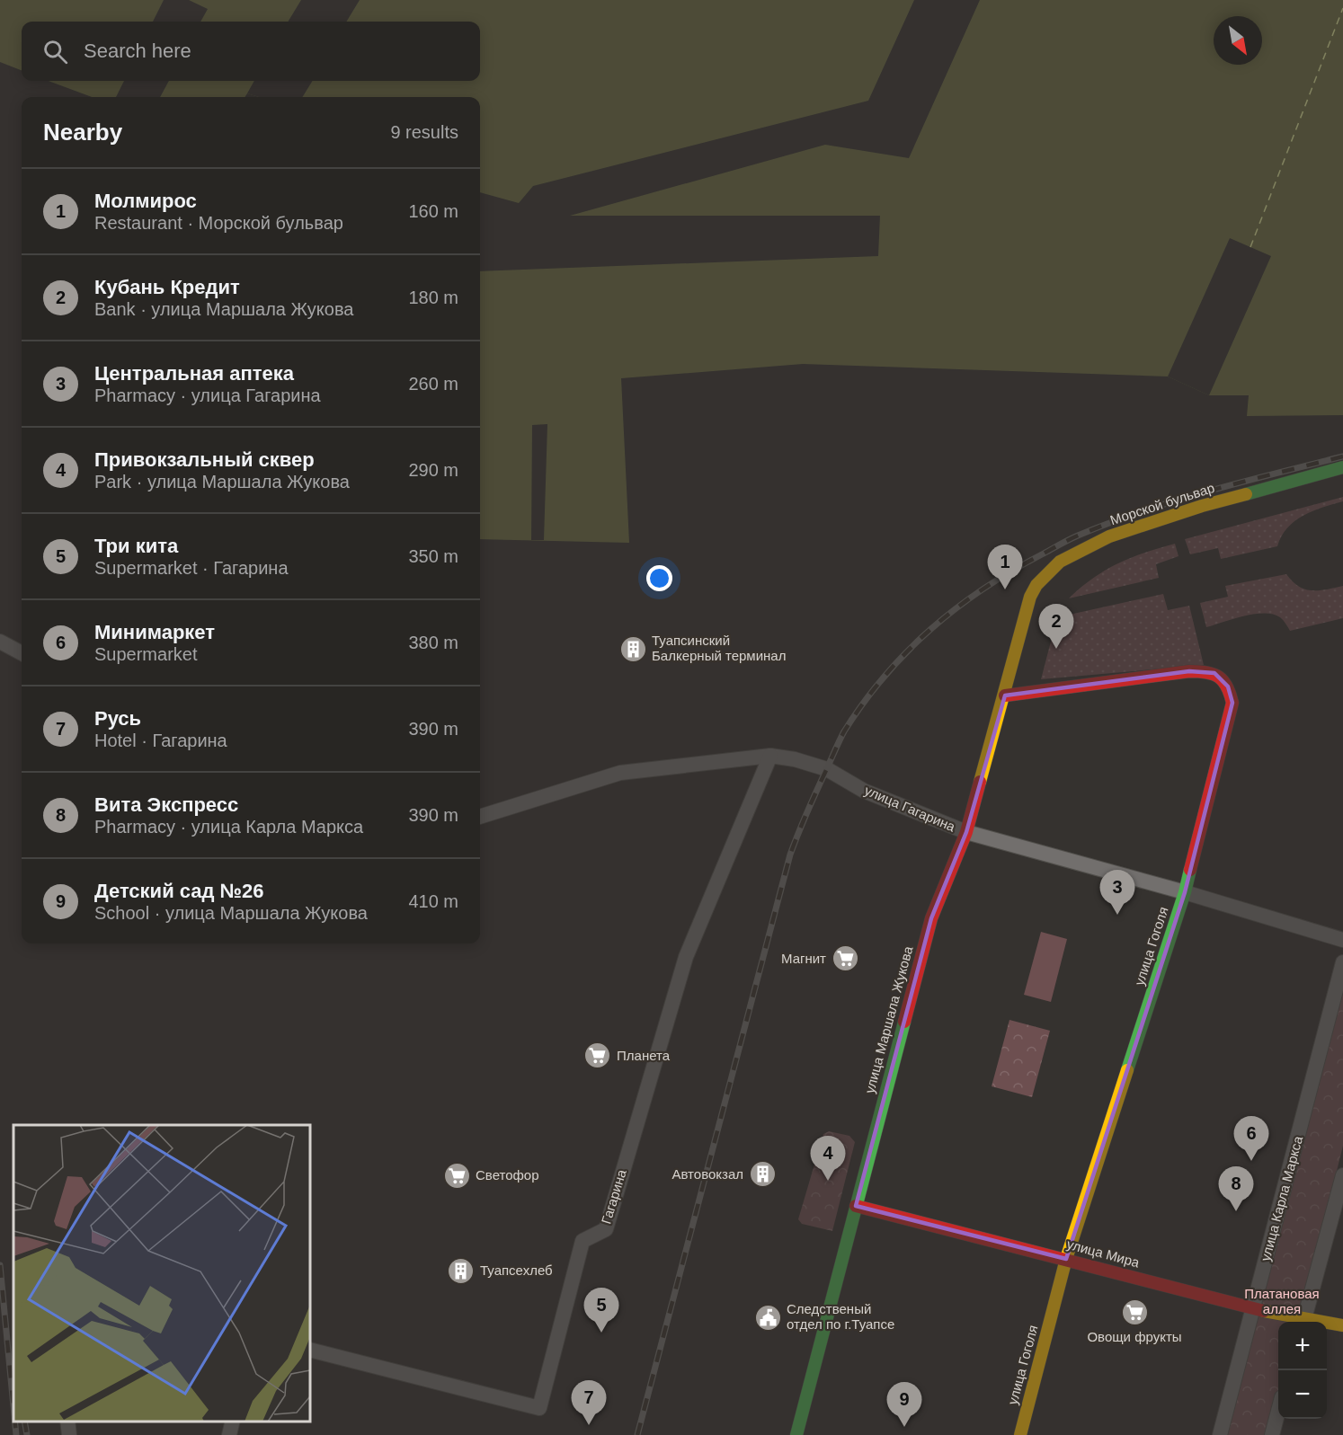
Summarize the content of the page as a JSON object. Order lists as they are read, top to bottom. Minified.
{"streets":{"street":["Морской бульвар","улица Гагарина","улица Гоголя","улица Маршала Жукова","Гагарина","улица Карла Маркса","улица Мира"]},"crossings":[["Морской бульвар","улица Маршала Жукова"],["улица Гагарина","улица Гоголя"],["улица Гагарина","улица Маршала Жукова"],["улица Гагарина","Гагарина"],["улица Гоголя","улица Маршала Жукова"],["улица Гоголя","улица Мира"],["улица Маршала Жукова","улица Мира"],["улица Карла Маркса","улица Мира"]],"parks":["Платановая аллея"],"places":{"building":["Туапсинский Балкерный терминал","Автовокзал","Туапсехлеб"],"supermarket":["Магнит","Планета","Светофор","Овощи фрукты"],"public building":["Следственый отдел по г.Туапсе"]},"north":"bottom right","page":{"search":"Search here","heading":["Nearby","9 results"],"list":[{"mark":"1","name":"Молмирос","note":"Restaurant · Морской бульвар","value":"160 m"},{"mark":"2","name":"Кубань Кредит","note":"Bank · улица Маршала Жукова","value":"180 m"},{"mark":"3","name":"Центральная аптека","note":"Pharmacy · улица Гагарина","value":"260 m"},{"mark":"4","name":"Привокзальный сквер","note":"Park · улица Маршала Жукова","value":"290 m"},{"mark":"5","name":"Три кита","note":"Supermarket · Гагарина","value":"350 m"},{"mark":"6","name":"Минимаркет","note":"Supermarket","value":"380 m"},{"mark":"7","name":"Русь","note":"Hotel · Гагарина","value":"390 m"},{"mark":"8","name":"Вита Экспресс","note":"Pharmacy · улица Карла Маркса","value":"390 m"},{"mark":"9","name":"Детский сад №26","note":"School · улица Маршала Жукова","value":"410 m"}],"pins":["1","2","3","6","4","8","5","7","9"],"map_buttons":["+","−"]}}
